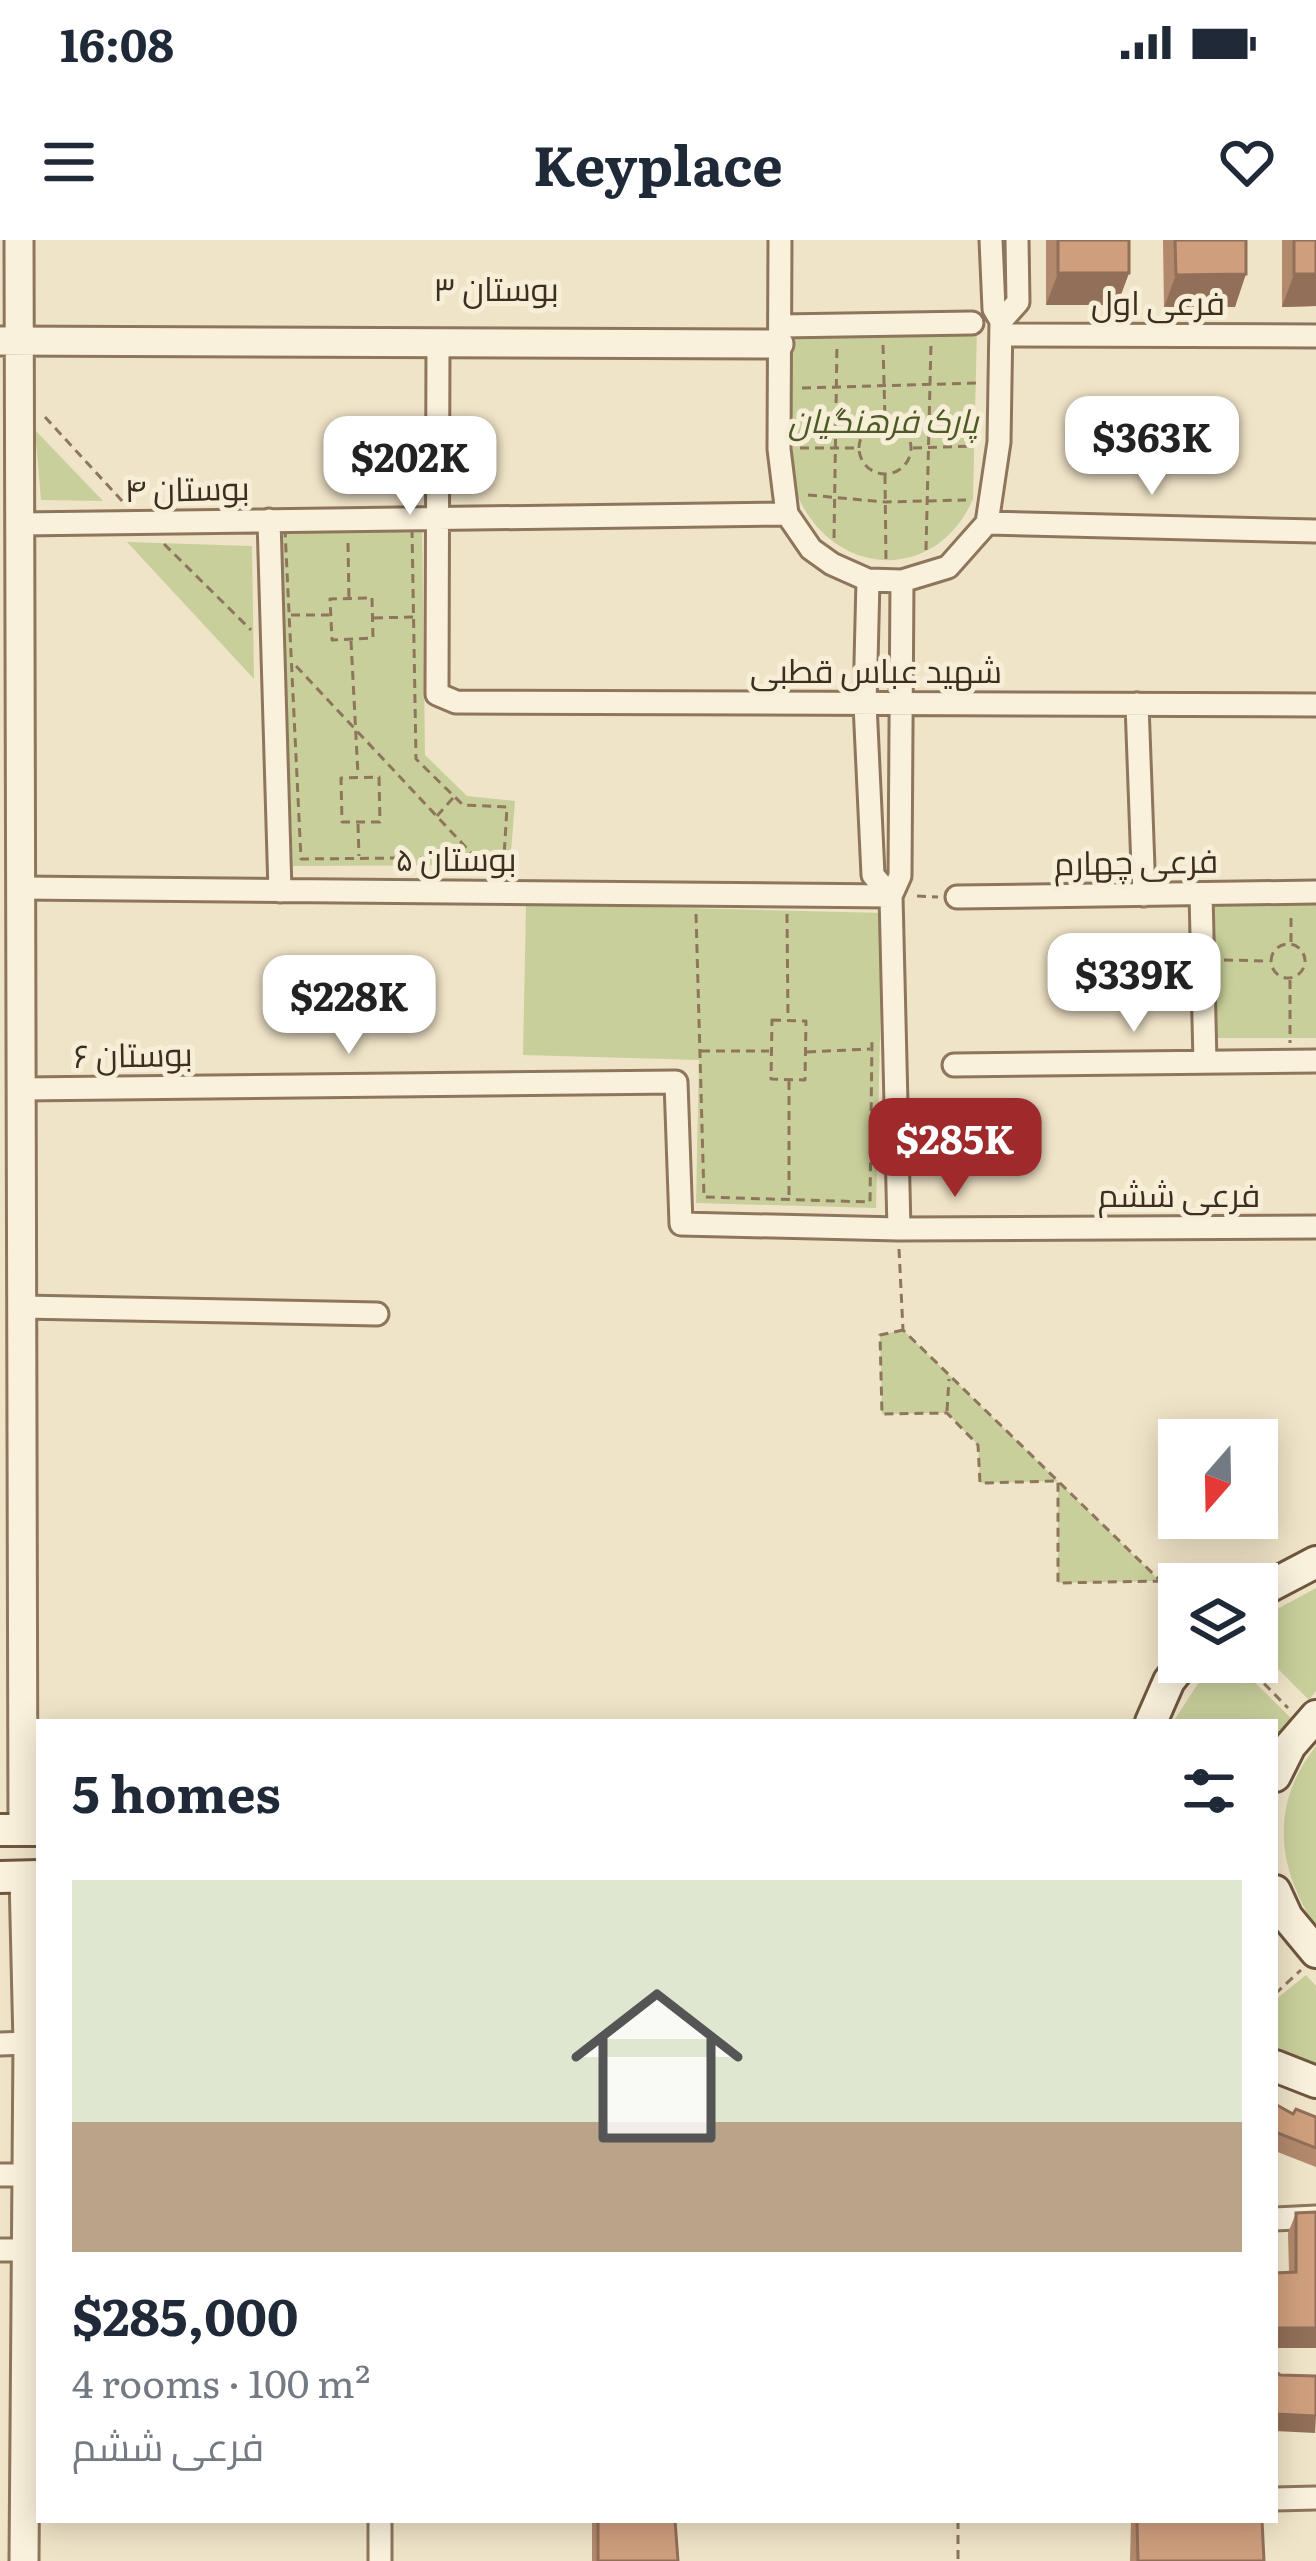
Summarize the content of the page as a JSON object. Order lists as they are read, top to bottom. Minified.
{"streets":{"street":["بوستان ۳","فرعی اول","بوستان ۴","شهید عباس قطبی","بوستان ۵","فرعی چهارم","بوستان ۶","فرعی ششم"]},"crossings":[["بوستان ۶","فرعی ششم"]],"parks":["پارک فرهنگیان"],"north":"bottom","page":{"status":"16:08","header":"Keyplace","price":["$363K","$202K","$339K","$228K","$285K"],"heading":"5 homes","list":[{"name":"$285,000","note":"4 rooms · 100 m² · فرعی ششم"}]}}
